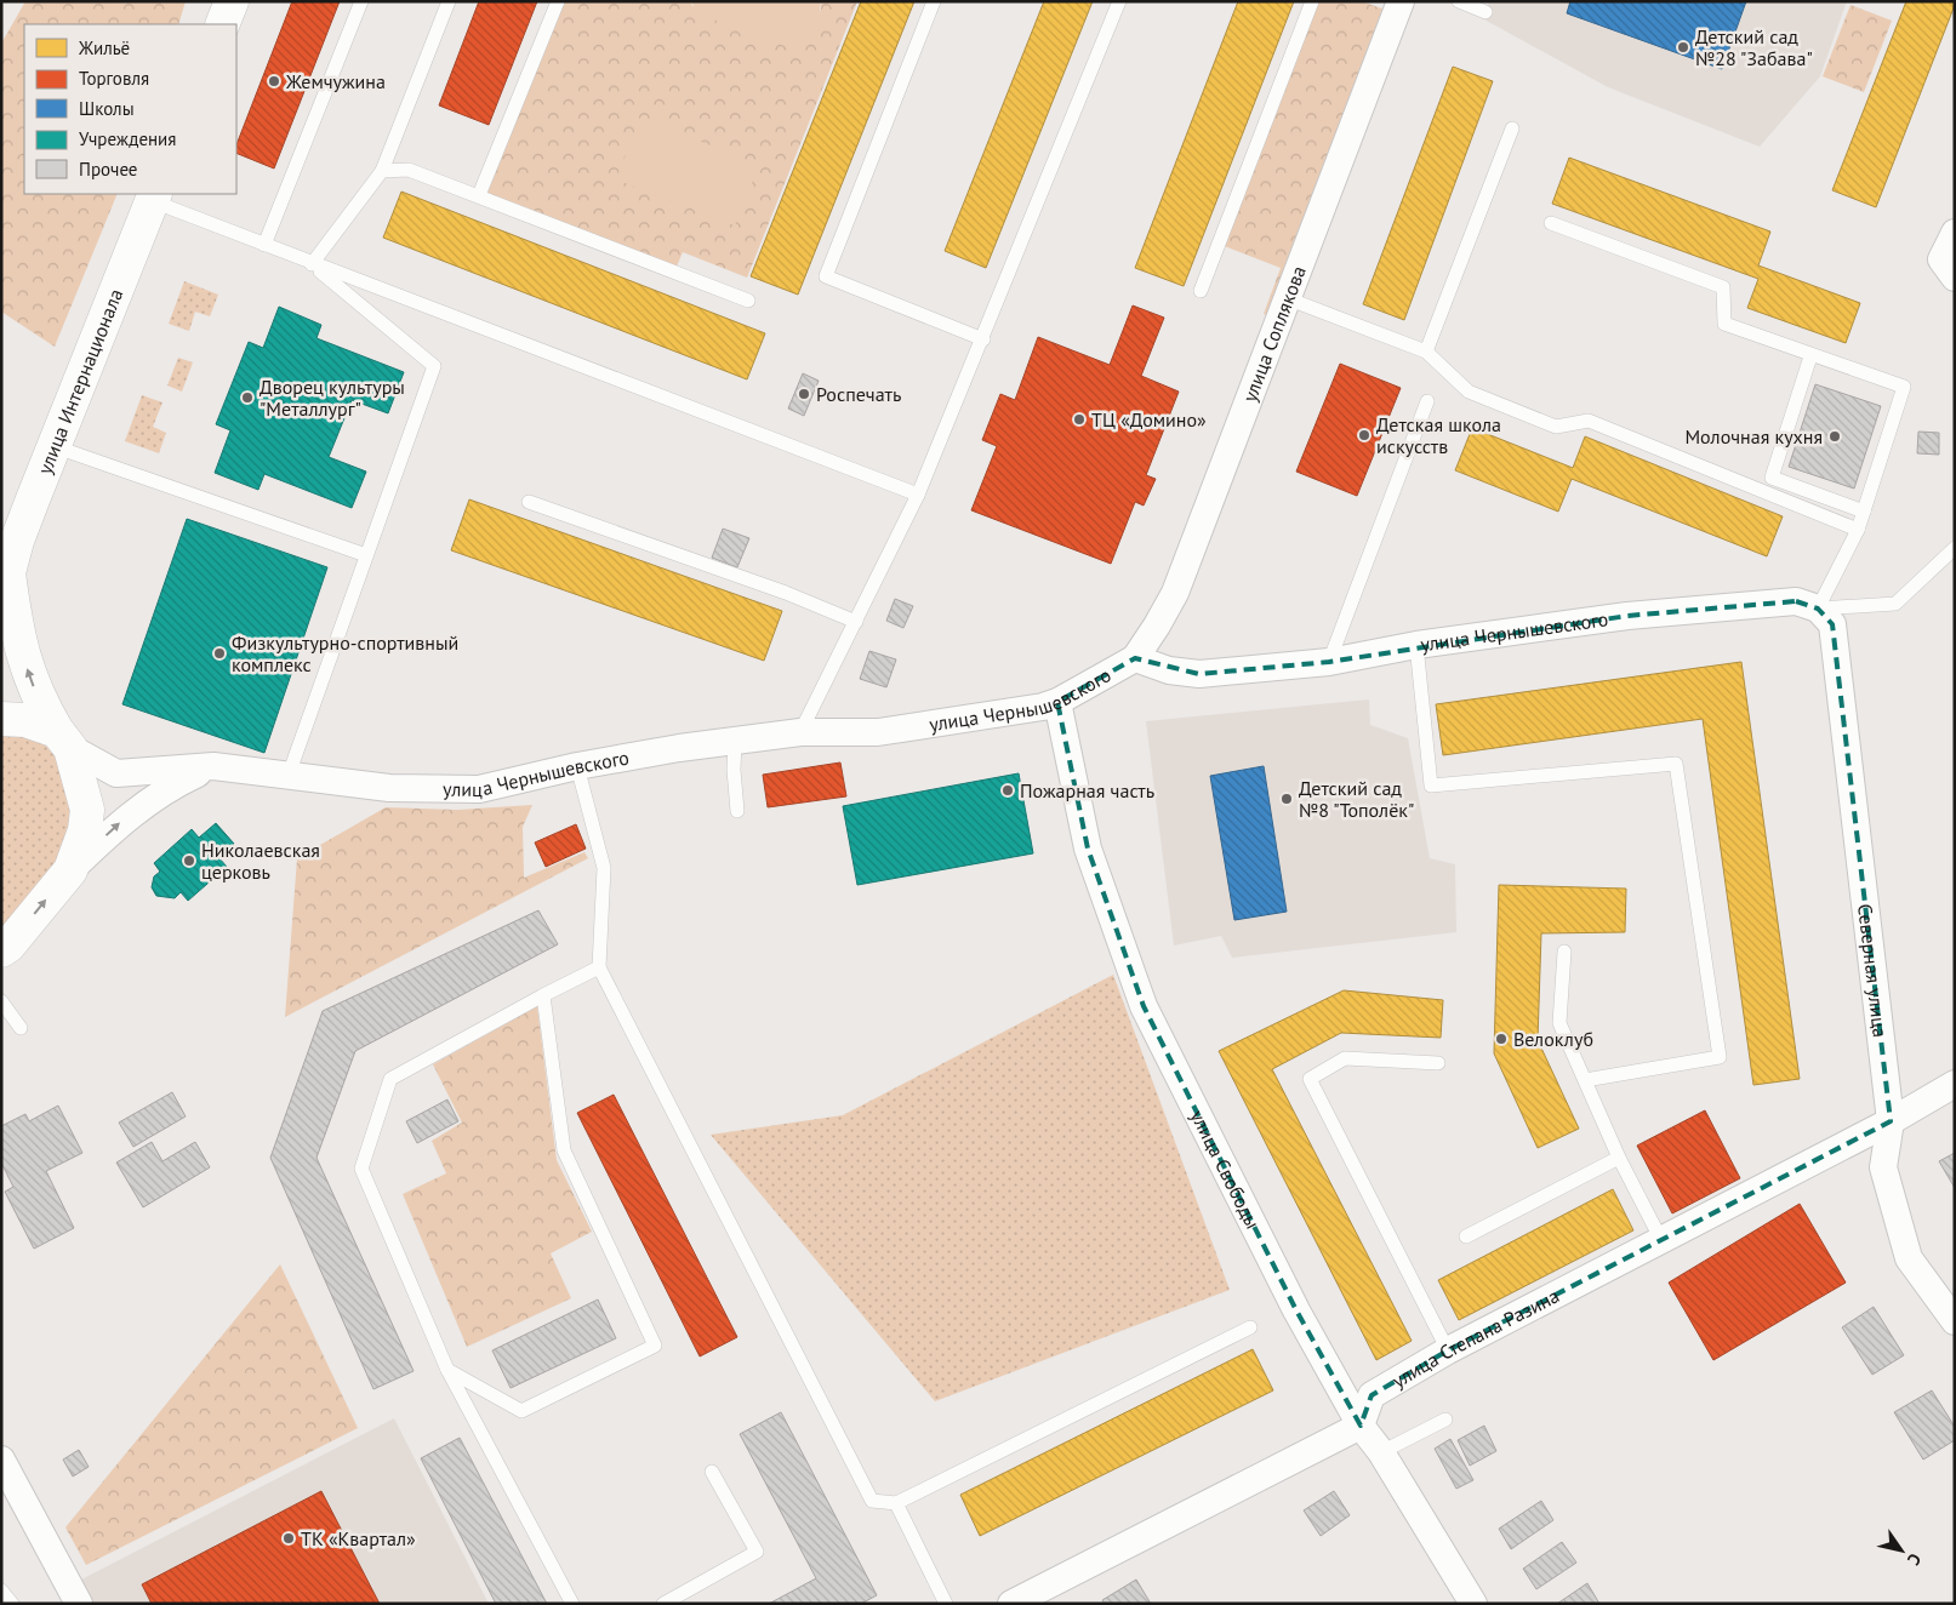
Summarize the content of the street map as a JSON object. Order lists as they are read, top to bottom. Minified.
{"streets":{"main road":["улица Интернационала"],"street":["улица Соплякова","улица Чернышевского","Северная улица","улица Свободы","улица Степана Разина"]},"crossings":[["улица Соплякова","улица Чернышевского"],["улица Интернационала","улица Чернышевского"],["улица Чернышевского","Северная улица"],["улица Чернышевского","улица Свободы"],["Северная улица","улица Степана Разина"],["улица Свободы","улица Степана Разина"]],"places":["Детский сад №28 \"Забава\"","Жемчужина","Роспечать","Дворец культуры \"Металлург\"","ТЦ «Домино»","Детская школа искусств","Молочная кухня","Физкультурно-спортивный комплекс","Пожарная часть","Детский сад №8 \"Тополёк\"","Николаевская церковь","Велоклуб","ТК «Квартал»"],"legend":["Жильё","Торговля","Школы","Учреждения","Прочее"],"north":"bottom right"}
